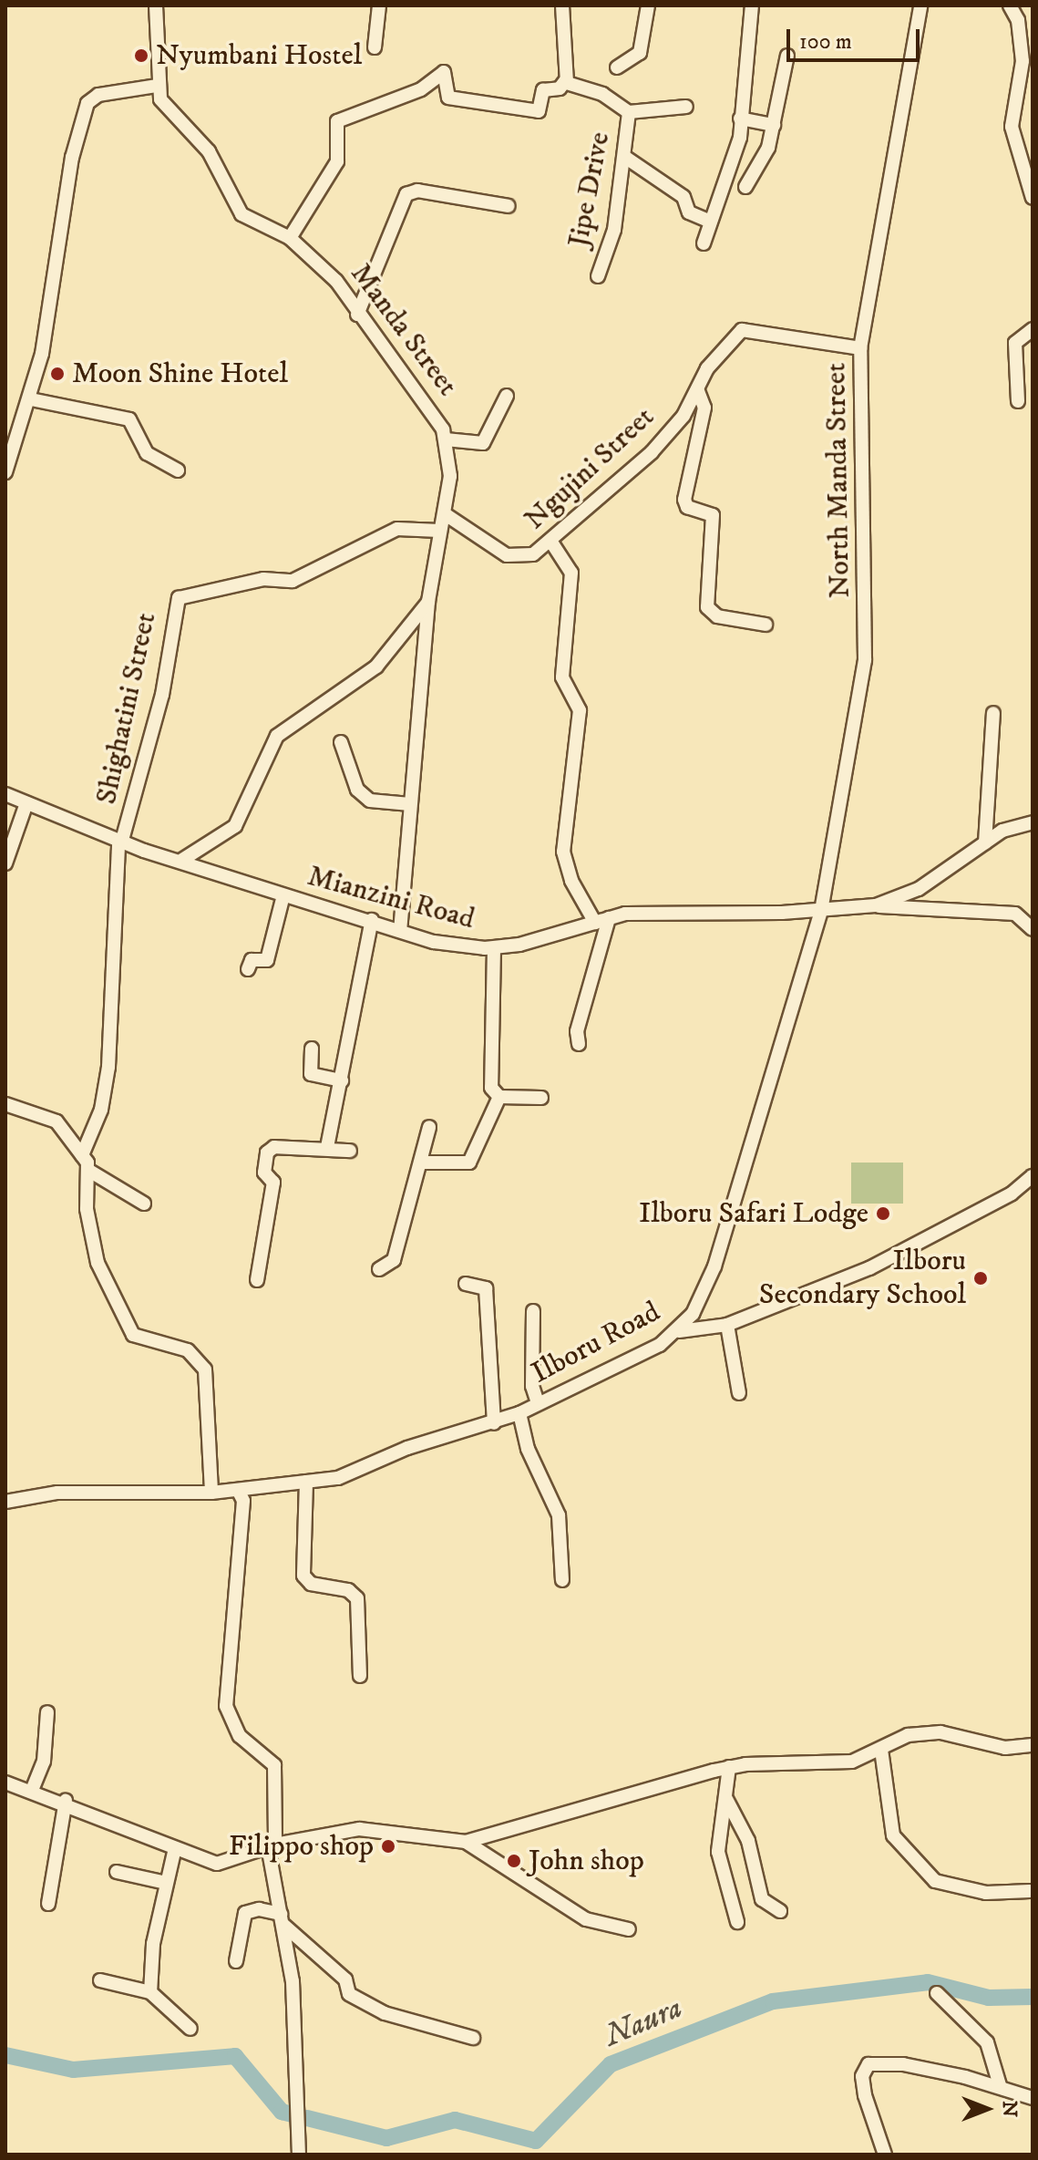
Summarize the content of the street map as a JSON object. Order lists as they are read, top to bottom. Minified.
{"streets":{"street":["Jipe Drive","Manda Street","Ngujini Street","North Manda Street","Shighatini Street","Mianzini Road","Ilboru Road"]},"crossings":[["Manda Street","Ngujini Street"],["Manda Street","Shighatini Street"],["Manda Street","Mianzini Road"],["Ngujini Street","North Manda Street"],["North Manda Street","Mianzini Road"],["North Manda Street","Ilboru Road"],["Shighatini Street","Mianzini Road"],["Mianzini Road","Ilboru Road"]],"water":["Naura"],"places":["Nyumbani Hostel","Moon Shine Hotel","Ilboru Safari Lodge","Ilboru Secondary School","Filippo shop","John shop"],"scale_bar":"100 m","north":"right"}
